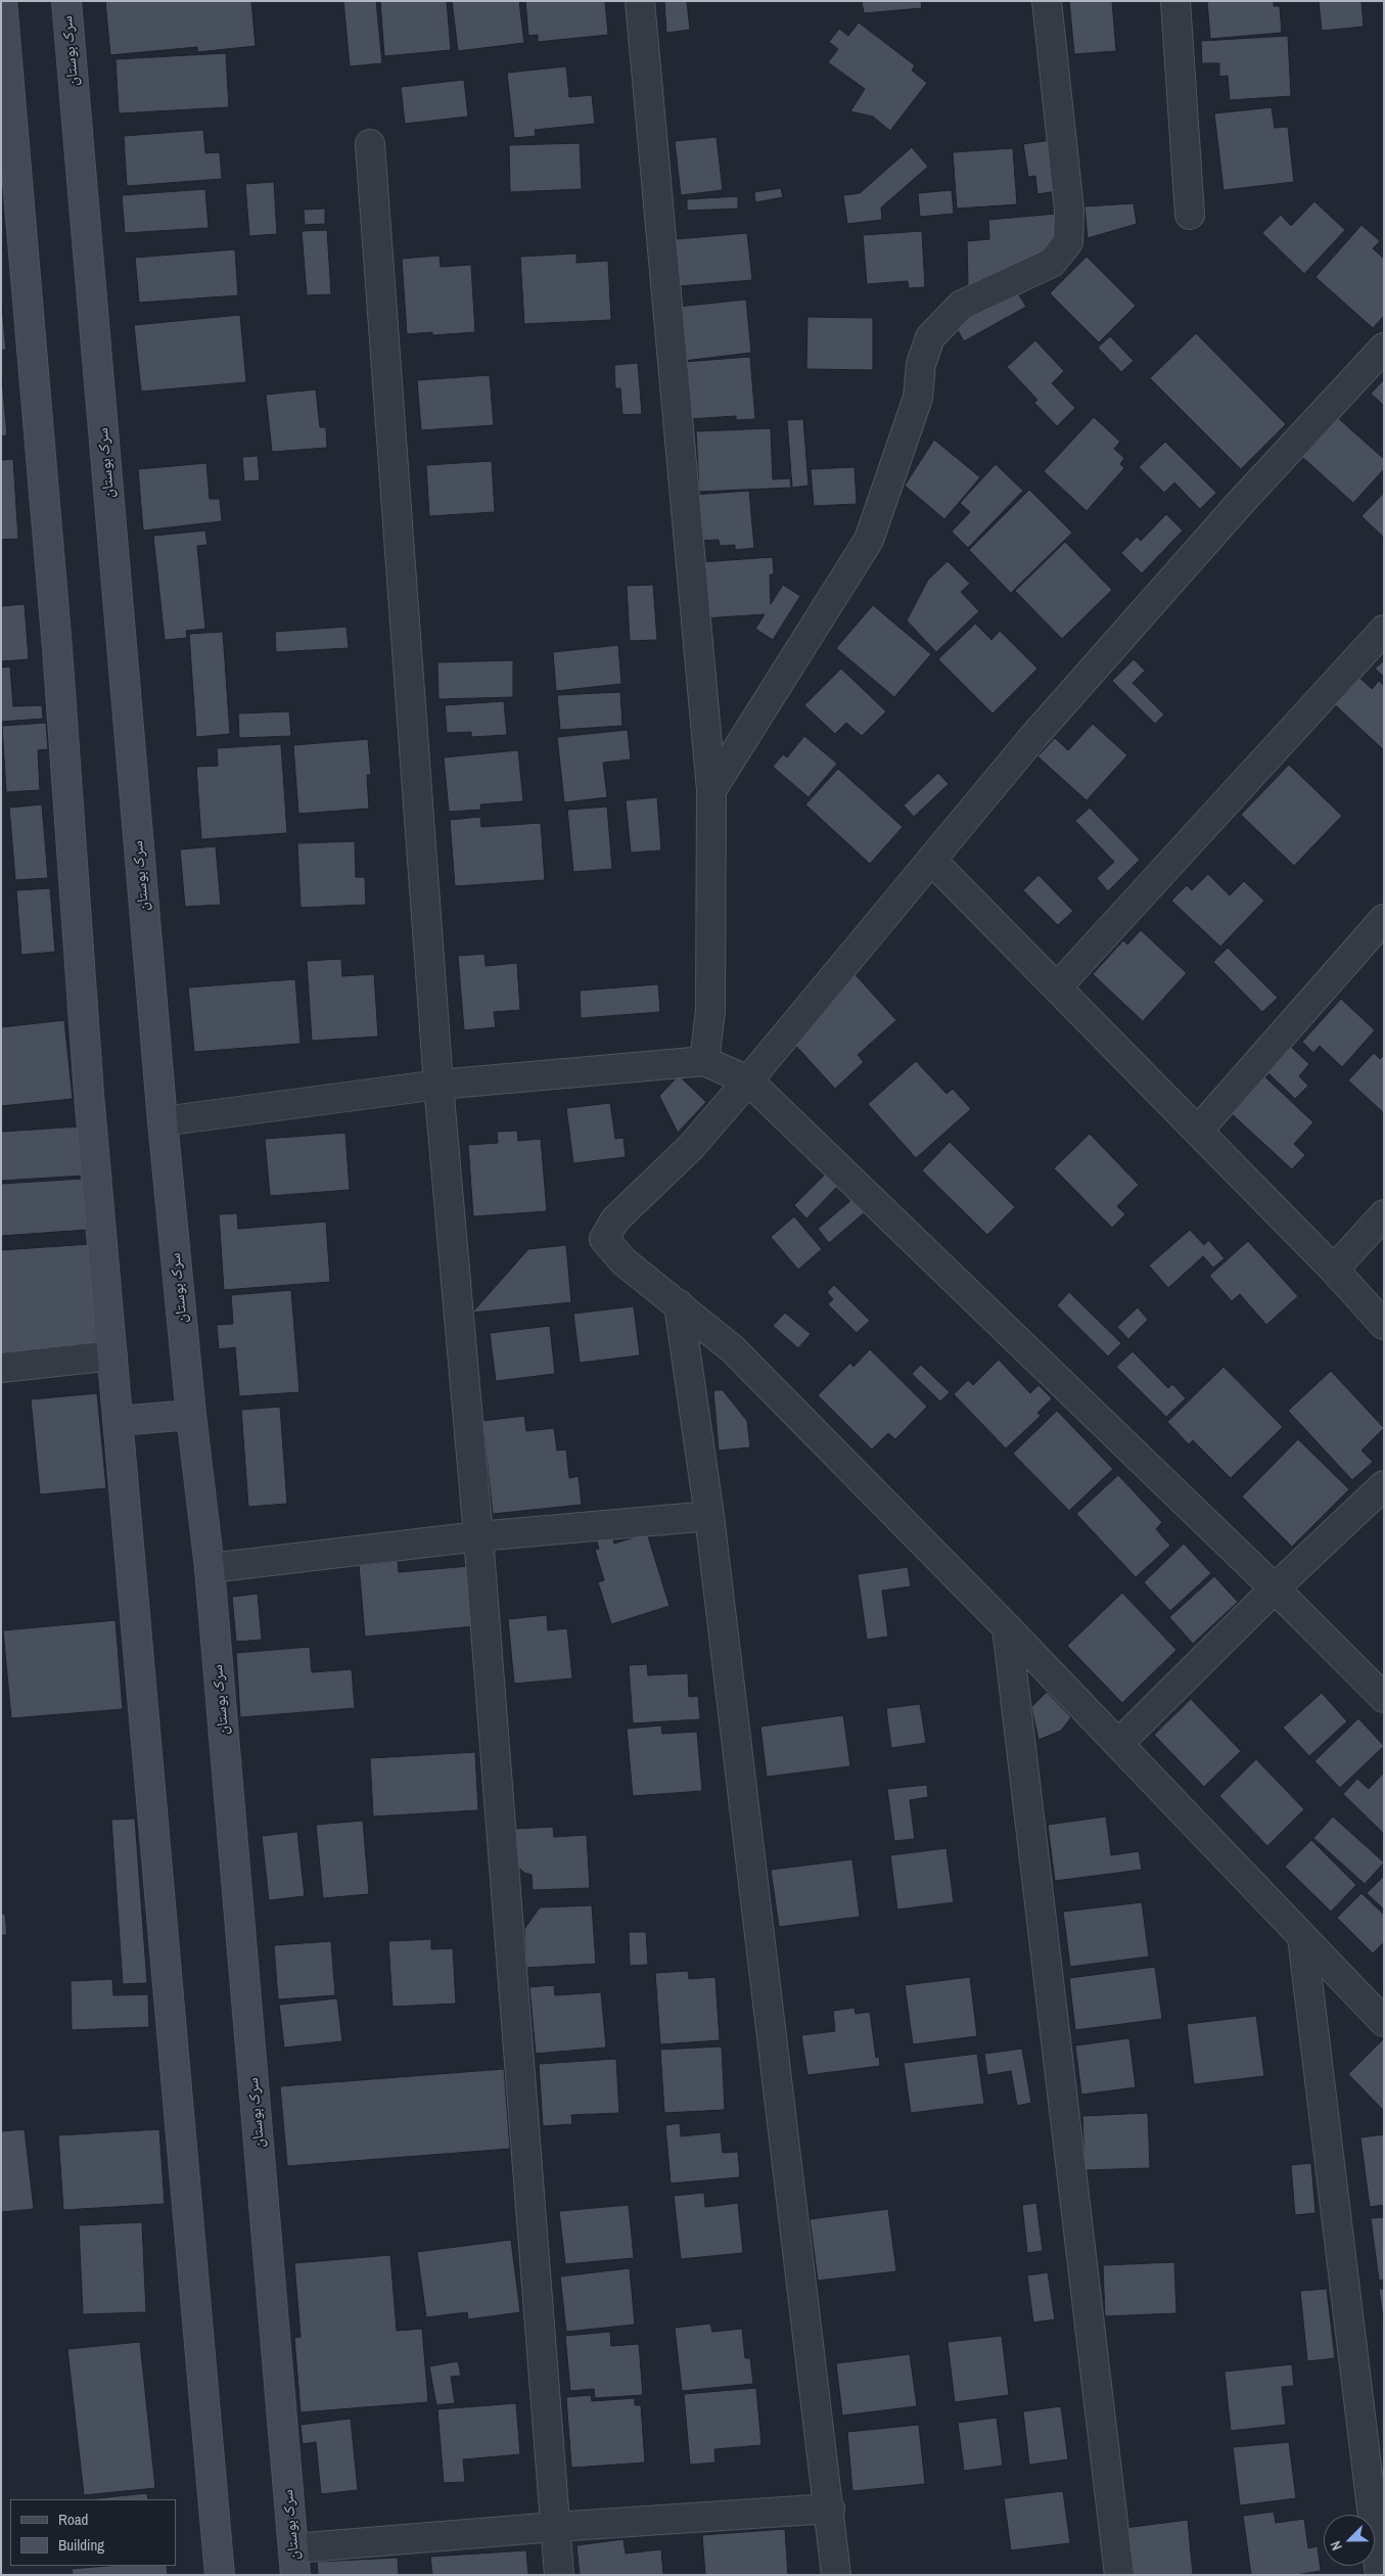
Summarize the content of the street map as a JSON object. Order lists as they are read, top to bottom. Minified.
{"streets":{"street":["سرک بوستان"]},"legend":["Road","Building"],"north":"bottom left"}
